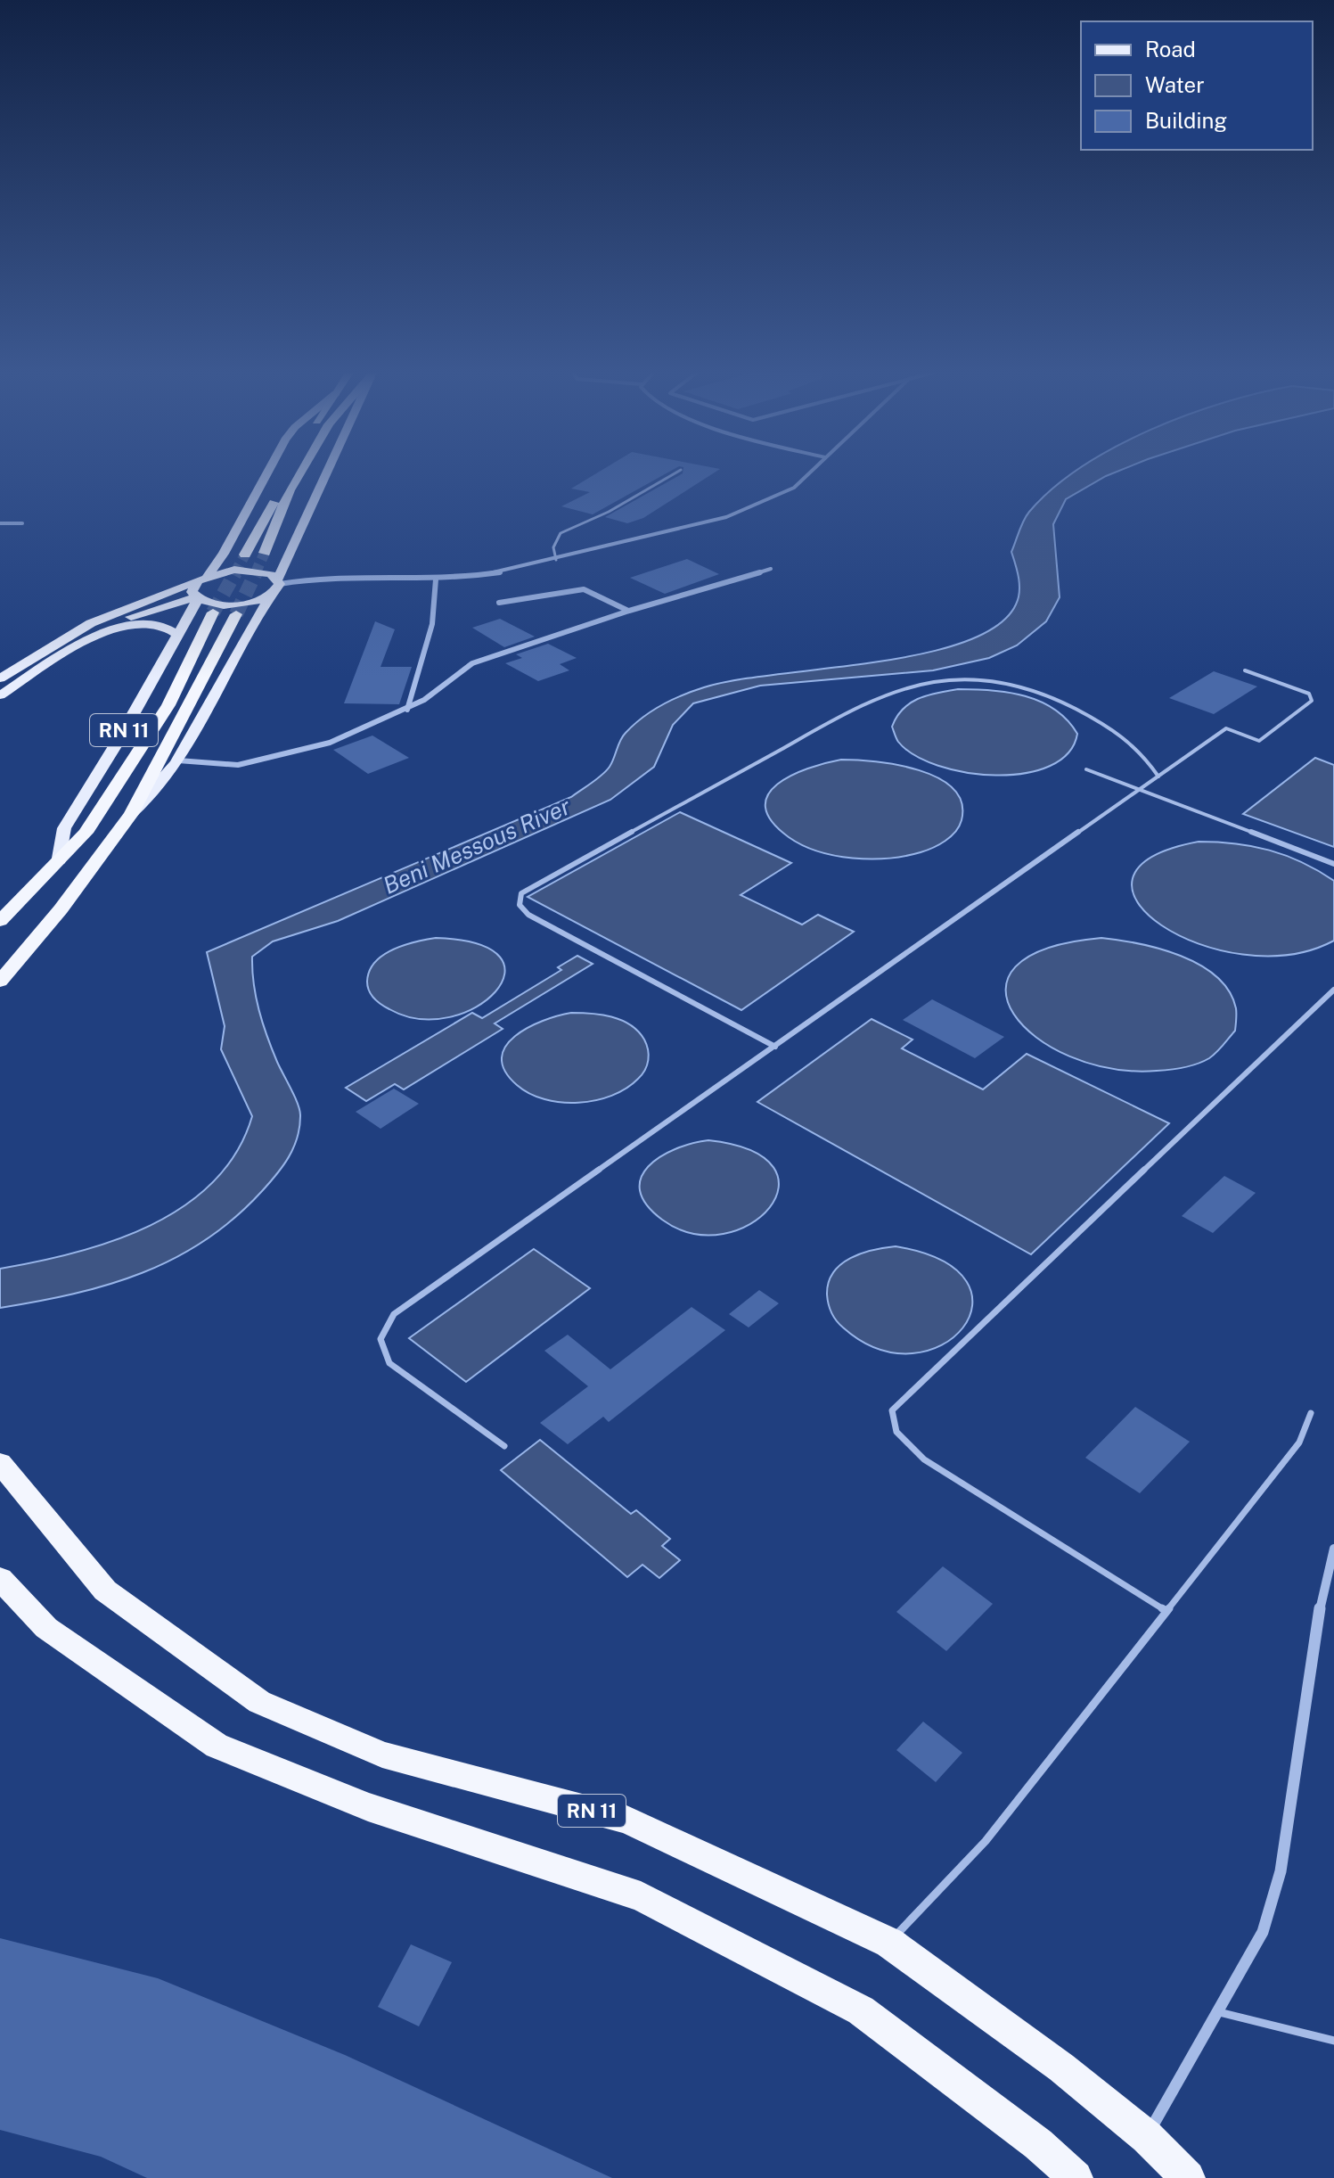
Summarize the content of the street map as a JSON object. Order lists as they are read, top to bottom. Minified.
{"streets":{"highway":["RN 11"]},"water":["Beni Messous River"],"legend":["Road","Water","Building"]}
